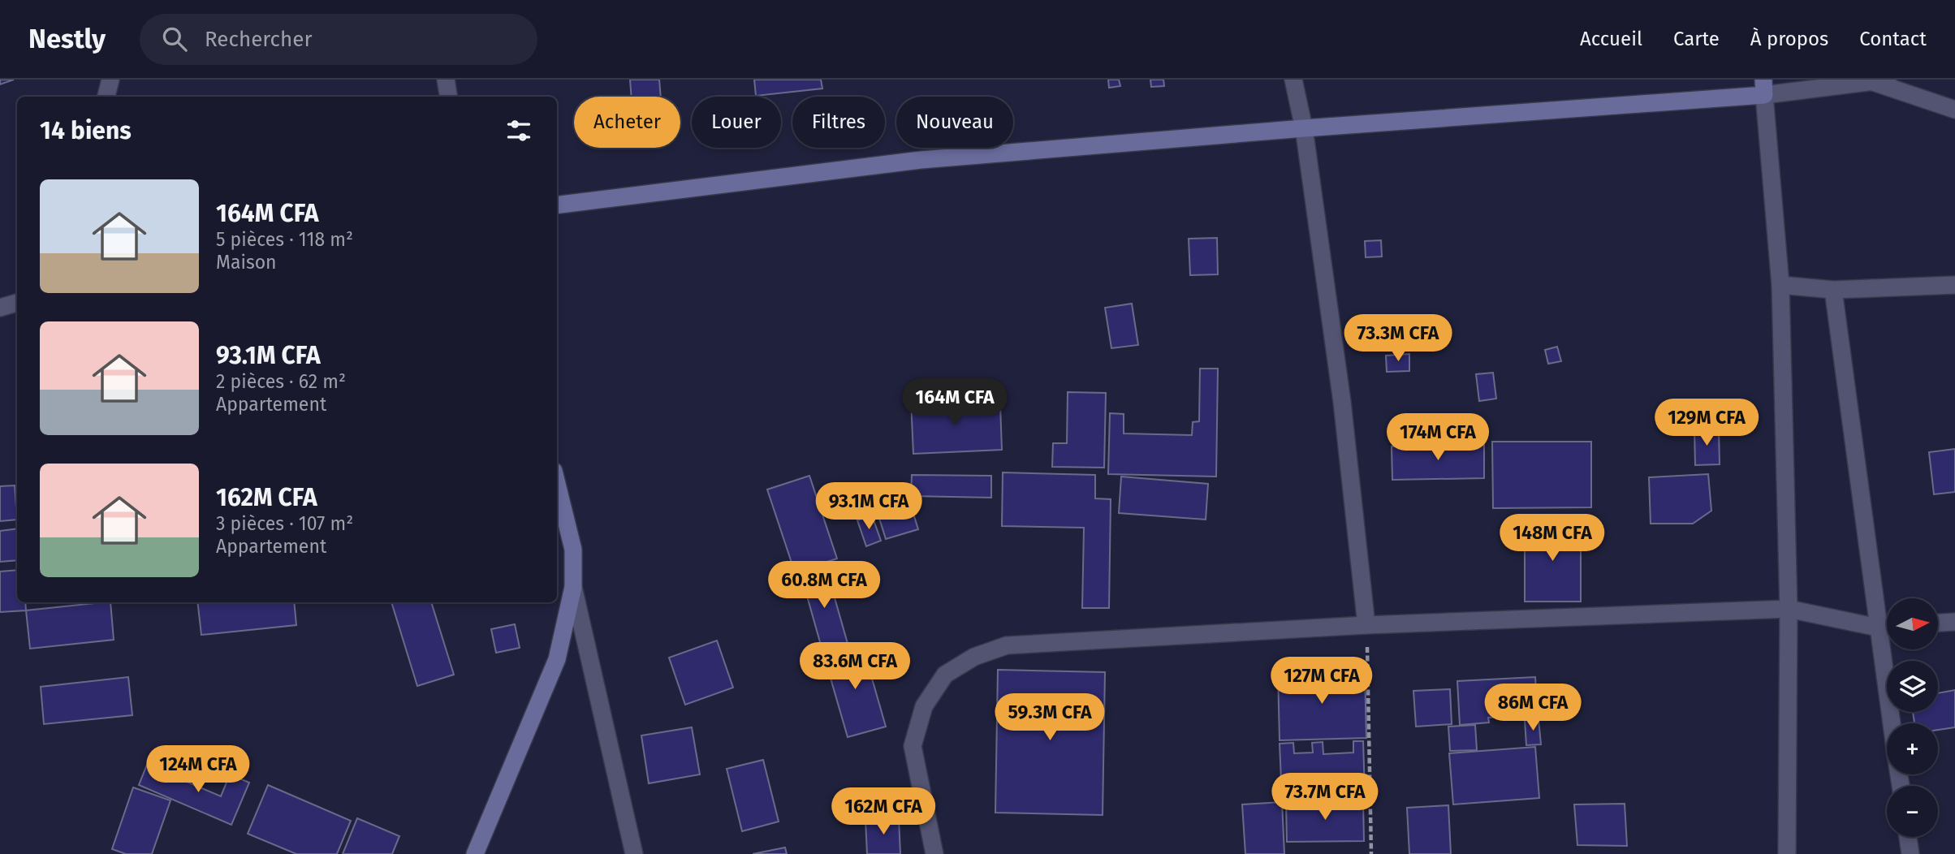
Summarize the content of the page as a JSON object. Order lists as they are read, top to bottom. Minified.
{"north":"right","page":{"header":"Nestly","search":"Rechercher","nav":["Accueil","Carte","À propos","Contact"],"chip":["Acheter","Louer","Filtres","Nouveau"],"heading":"14 biens","list":[{"name":"164M CFA","note":"5 pièces · 118 m² · Maison"},{"name":"93.1M CFA","note":"2 pièces · 62 m² · Appartement"},{"name":"162M CFA","note":"3 pièces · 107 m² · Appartement"}],"price":["73.3M CFA","164M CFA","129M CFA","174M CFA","93.1M CFA","148M CFA","60.8M CFA","83.6M CFA","127M CFA","86M CFA","59.3M CFA","124M CFA","73.7M CFA","162M CFA"],"map_buttons":["+","−"]}}
